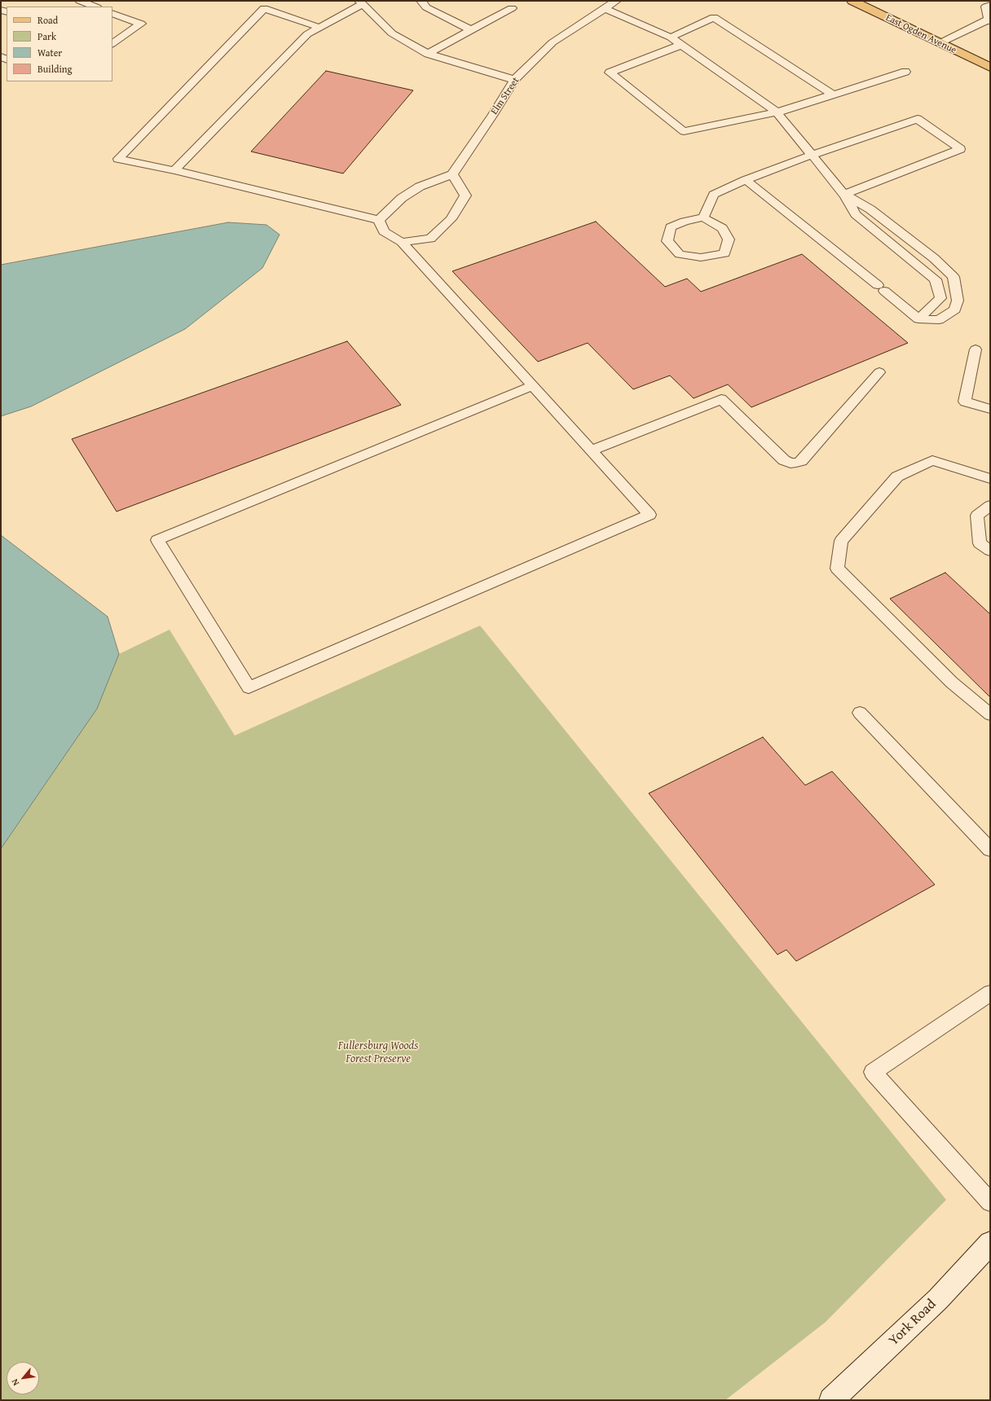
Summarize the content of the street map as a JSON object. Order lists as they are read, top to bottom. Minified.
{"streets":{"main road":["East Ogden Avenue","York Road"],"lane":["Elm Street"]},"parks":["Fullersburg Woods Forest Preserve"],"legend":["Road","Park","Water","Building"],"north":"bottom left"}
